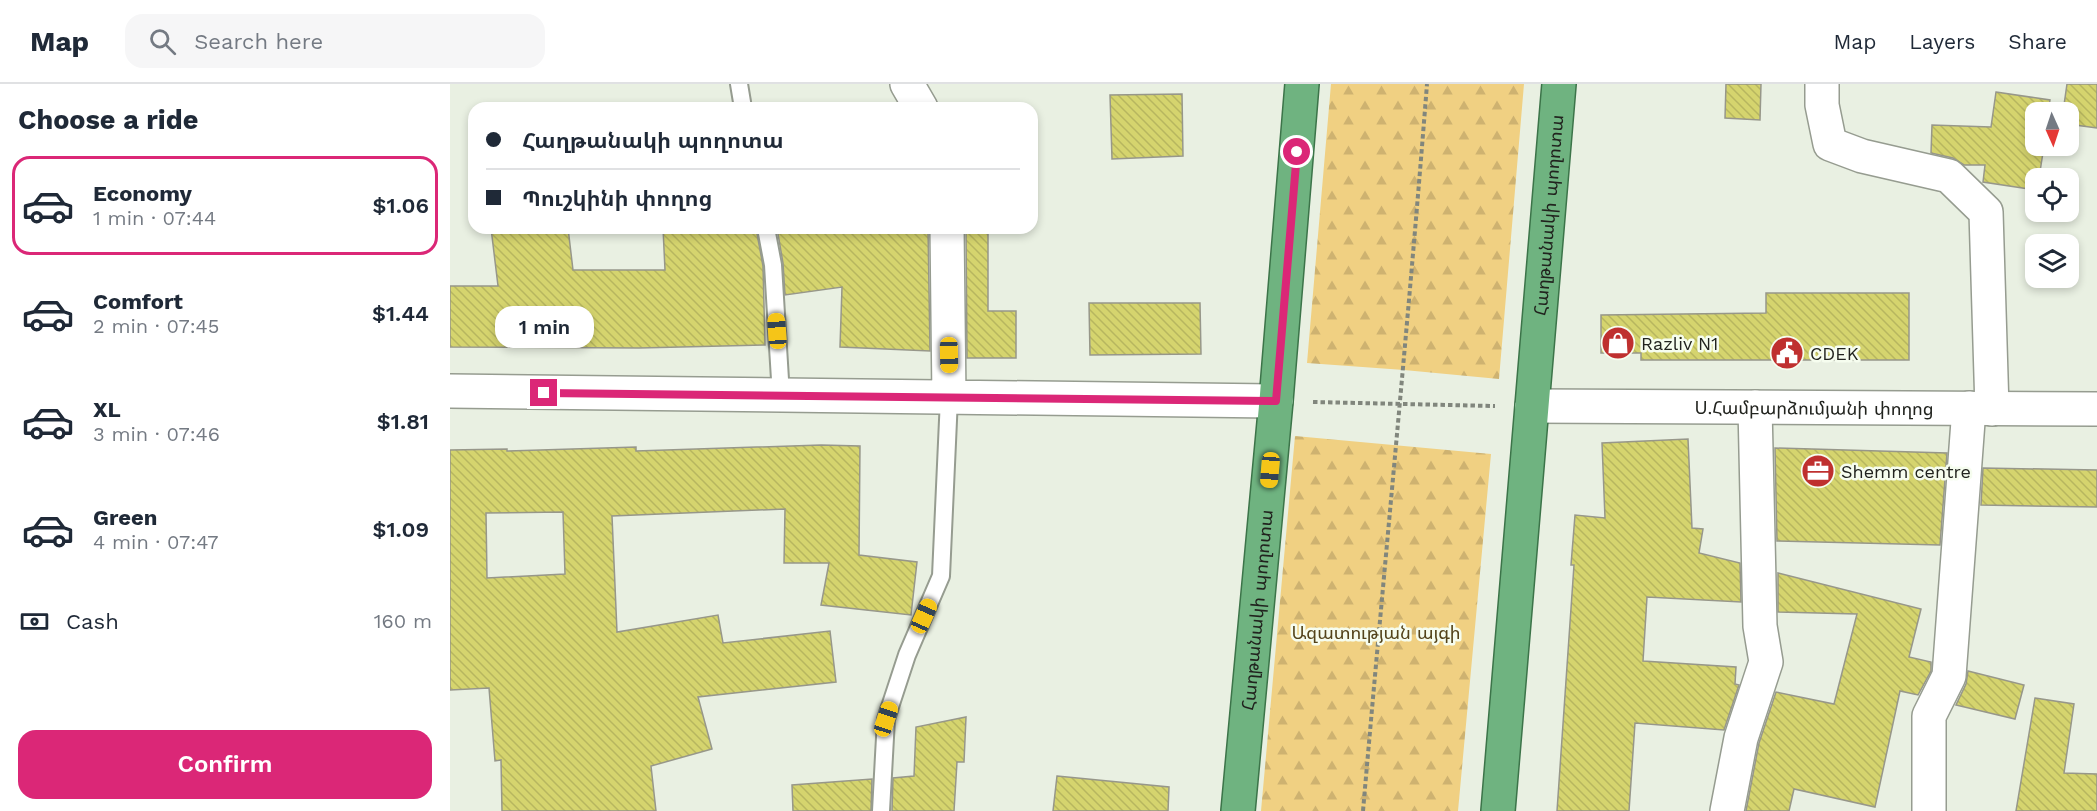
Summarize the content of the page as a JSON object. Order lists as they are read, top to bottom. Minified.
{"streets":{"highway":["Հաղթանակի պողոտա"],"street":["Ս.Համբարձումյանի փողոց"]},"crossings":[["Հաղթանակի պողոտա","Ս.Համբարձումյանի փողոց"]],"parks":["Ազատության այգի"],"places":{"shop":["Razliv N1"],"public building":["CDEK"],"office":["Shemm centre"]},"north":"bottom","page":{"header":"Map","search":"Search here","nav":["Map","Layers","Share"],"heading":"Choose a ride","banner":["Հաղթանակի պողոտա","Պուշկինի փողոց"],"list":[{"name":"Economy","note":"1 min · 07:44","value":"$1.06"},{"name":"Comfort","note":"2 min · 07:45","value":"$1.44"},{"name":"XL","note":"3 min · 07:46","value":"$1.81"},{"name":"Green","note":"4 min · 07:47","value":"$1.09"}],"bubble":"1 min","pay":["Cash","160 m"],"buttons":"Confirm"}}
